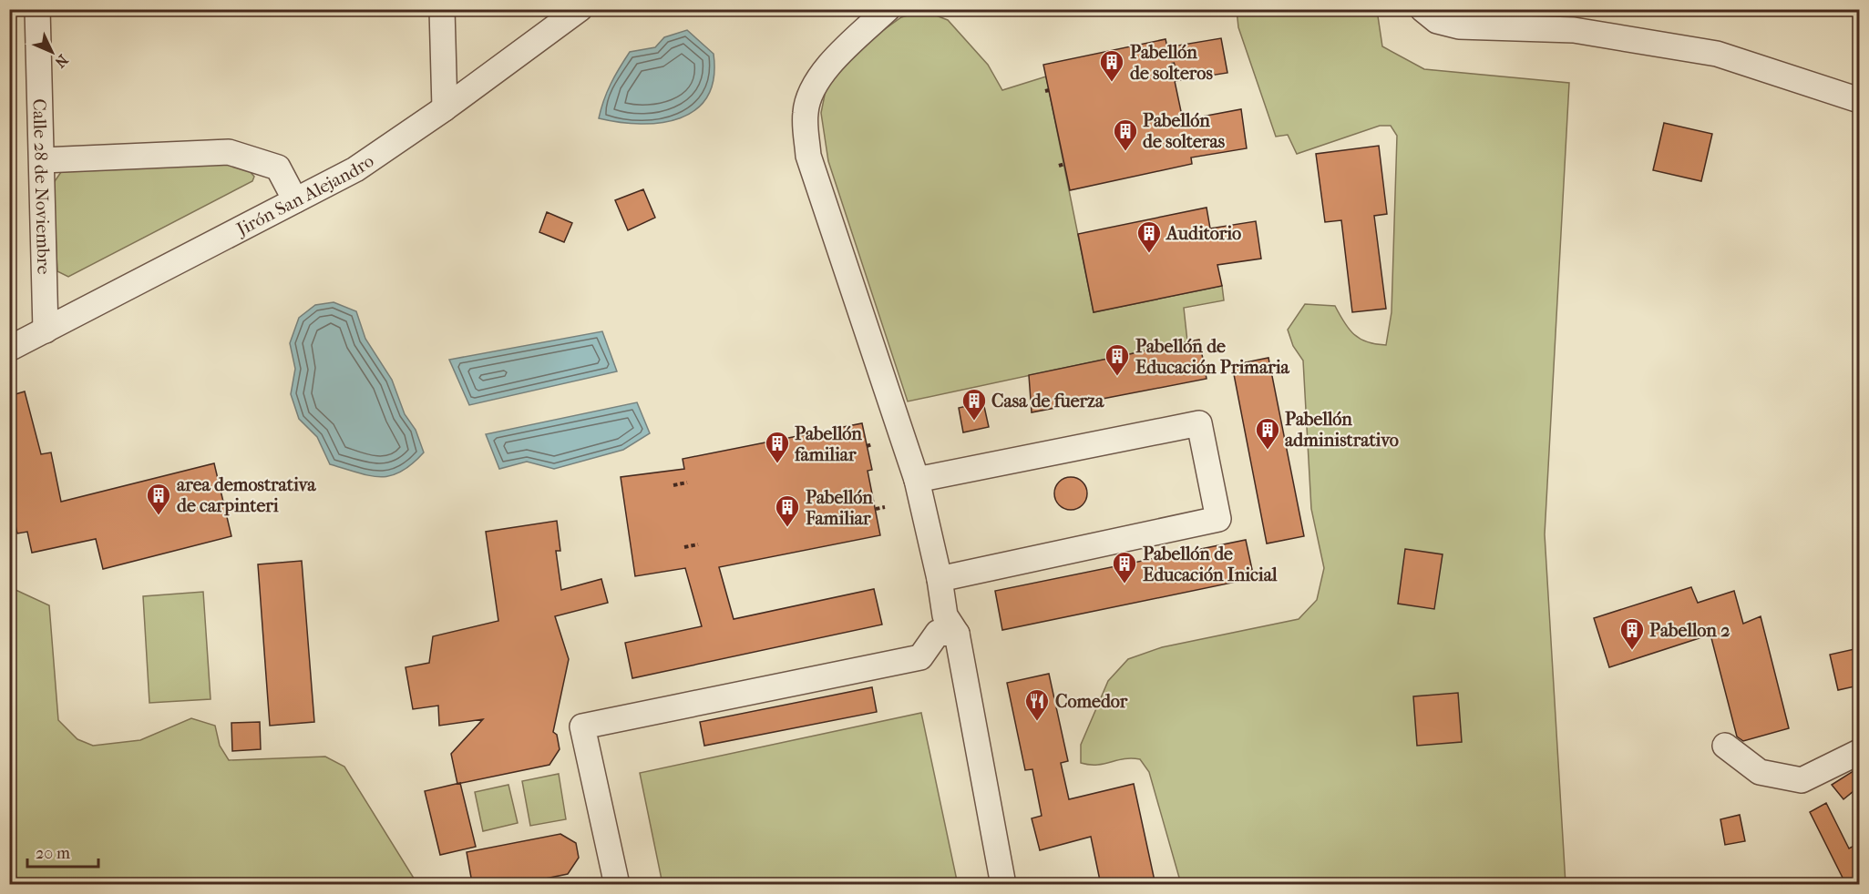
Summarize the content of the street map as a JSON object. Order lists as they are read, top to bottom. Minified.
{"streets":{"street":["Calle 28 de Noviembre","Jirón San Alejandro"]},"crossings":[["Calle 28 de Noviembre","Jirón San Alejandro"]],"places":{"building":["Pabellón de solteros","Pabellón de solteras","Auditorio","Pabellón de Educación Primaria","Casa de fuerza","Pabellón administrativo","Pabellón familiar","area demostrativa de carpinteri","Pabellón Familiar","Pabellón de Educación Inicial","Pabellon 2"],"restaurant":["Comedor"]},"scale_bar":"20 m","north":"bottom right"}
